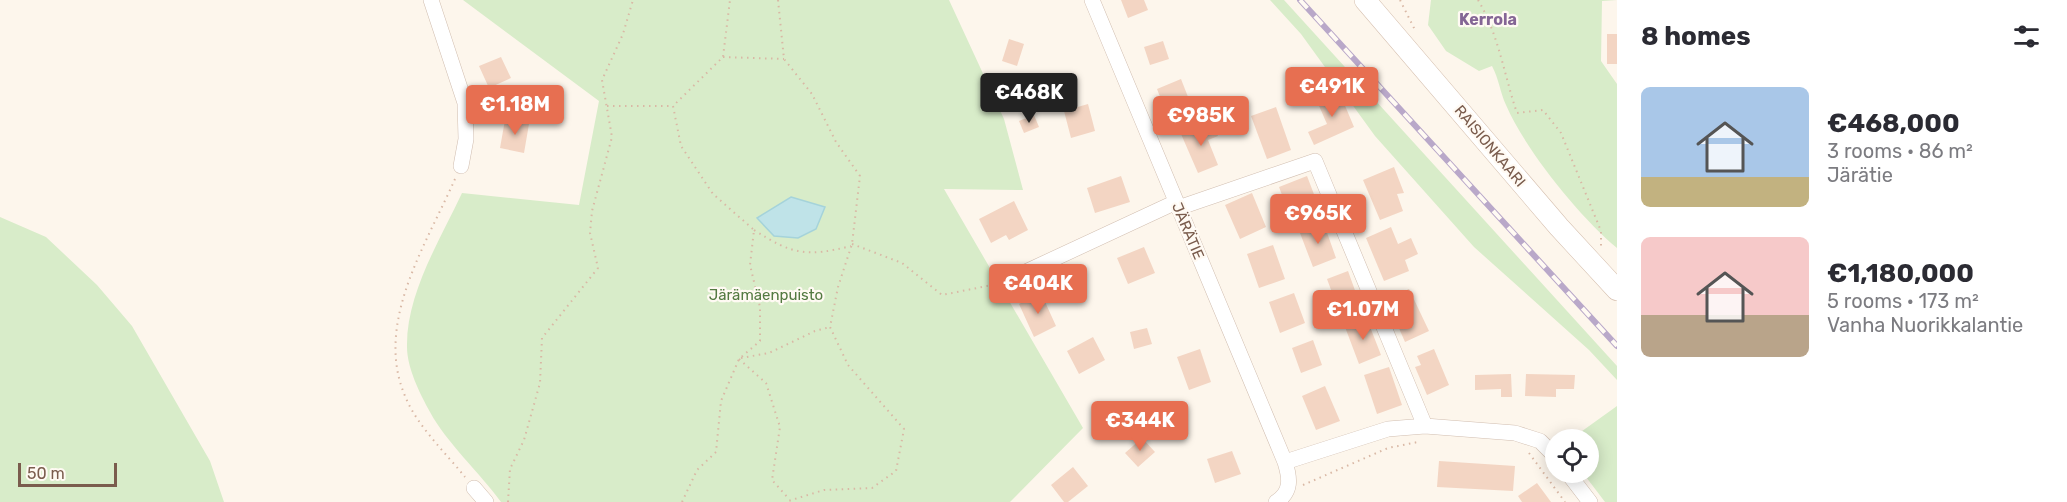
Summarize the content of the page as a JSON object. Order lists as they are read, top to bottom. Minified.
{"streets":{"main road":["RAISIONKAARI"],"street":["JÄRÄTIE"]},"districts":["Kerrola"],"parks":["Järämäenpuisto"],"scale_bar":"50 m","page":{"heading":"8 homes","price":["€491K","€468K","€1.18M","€985K","€965K","€404K","€1.07M","€344K"],"list":[{"name":"€468,000","note":"3 rooms · 86 m² · Järätie"},{"name":"€1,180,000","note":"5 rooms · 173 m² · Vanha Nuorikkalantie"}],"scale":"50 m"}}
